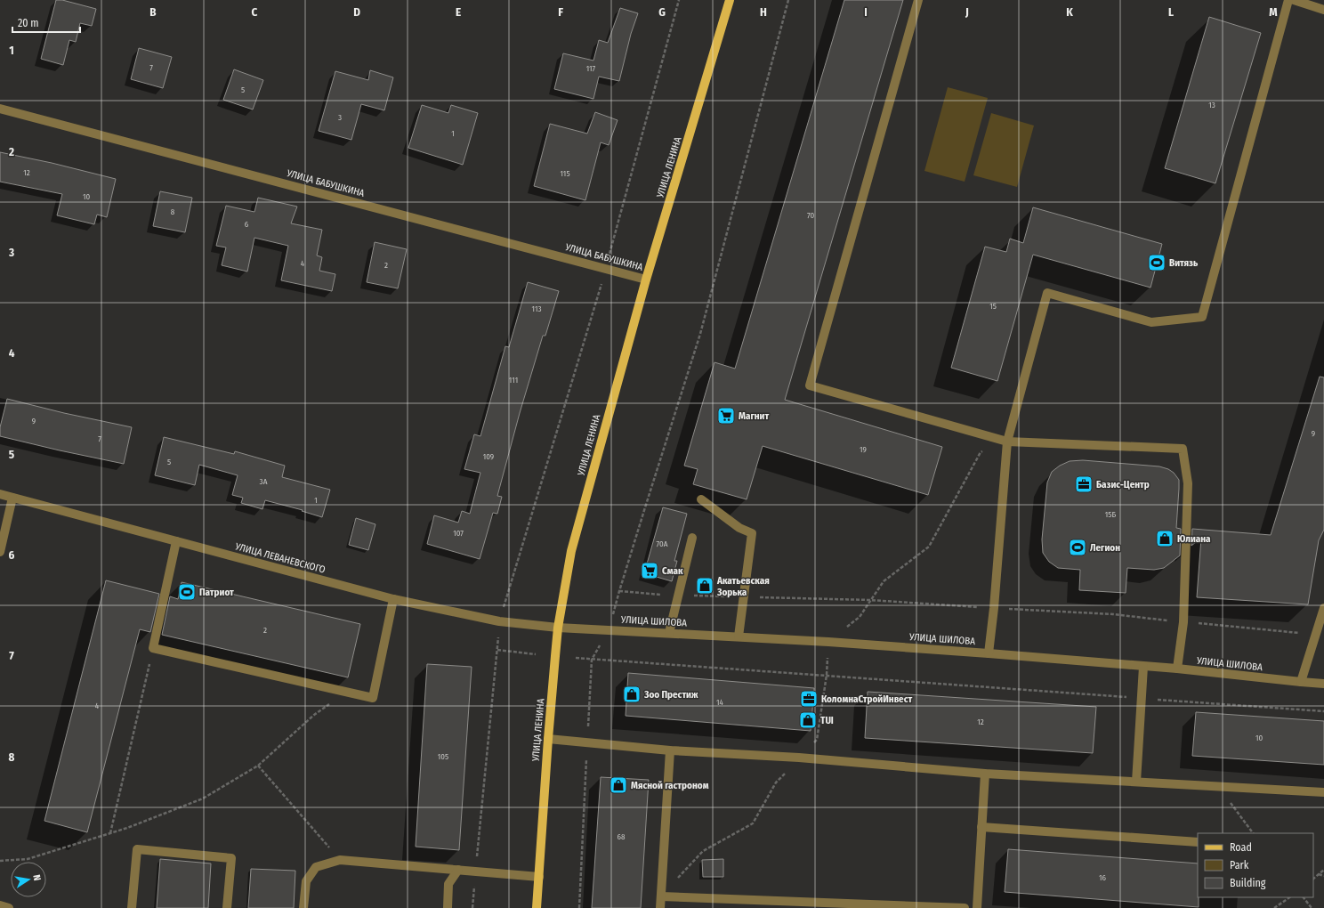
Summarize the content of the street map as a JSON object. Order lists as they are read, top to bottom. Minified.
{"streets":{"main road":["УЛИЦА ЛЕНИНА"],"street":["УЛИЦА БАБУШКИНА","УЛИЦА ЛЕВАНЕВСКОГО","УЛИЦА ШИЛОВА"]},"crossings":[["УЛИЦА ЛЕНИНА","УЛИЦА БАБУШКИНА"],["УЛИЦА ЛЕНИНА","УЛИЦА ЛЕВАНЕВСКОГО"],["УЛИЦА ЛЕНИНА","УЛИЦА ШИЛОВА"],["УЛИЦА ЛЕВАНЕВСКОГО","УЛИЦА ШИЛОВА"]],"places":{"sports":["Витязь","Легион","Патриот"],"supermarket":["Магнит","Смак"],"office":["Базис-Центр","КоломнаСтройИнвест"],"shop":["Юлиана","Акатьевская Зорька","Зоо Престиж","TUI","Мясной гастроном"]},"house_numbers":["7","117","5","13","3","1","12","115","10","8","70","6","4","2","15","113","111","9","9","7","19","109","5","3А","1","15Б","107","70А","2","14","4","12","10","105","68","16"],"legend":["Road","Park","Building"],"scale_bar":"20 m","north":"right","grid":{"columns":["B","C","D","E","F","G","H","I","J","K","L","M"],"rows":["1","2","3","4","5","6","7","8"]}}
